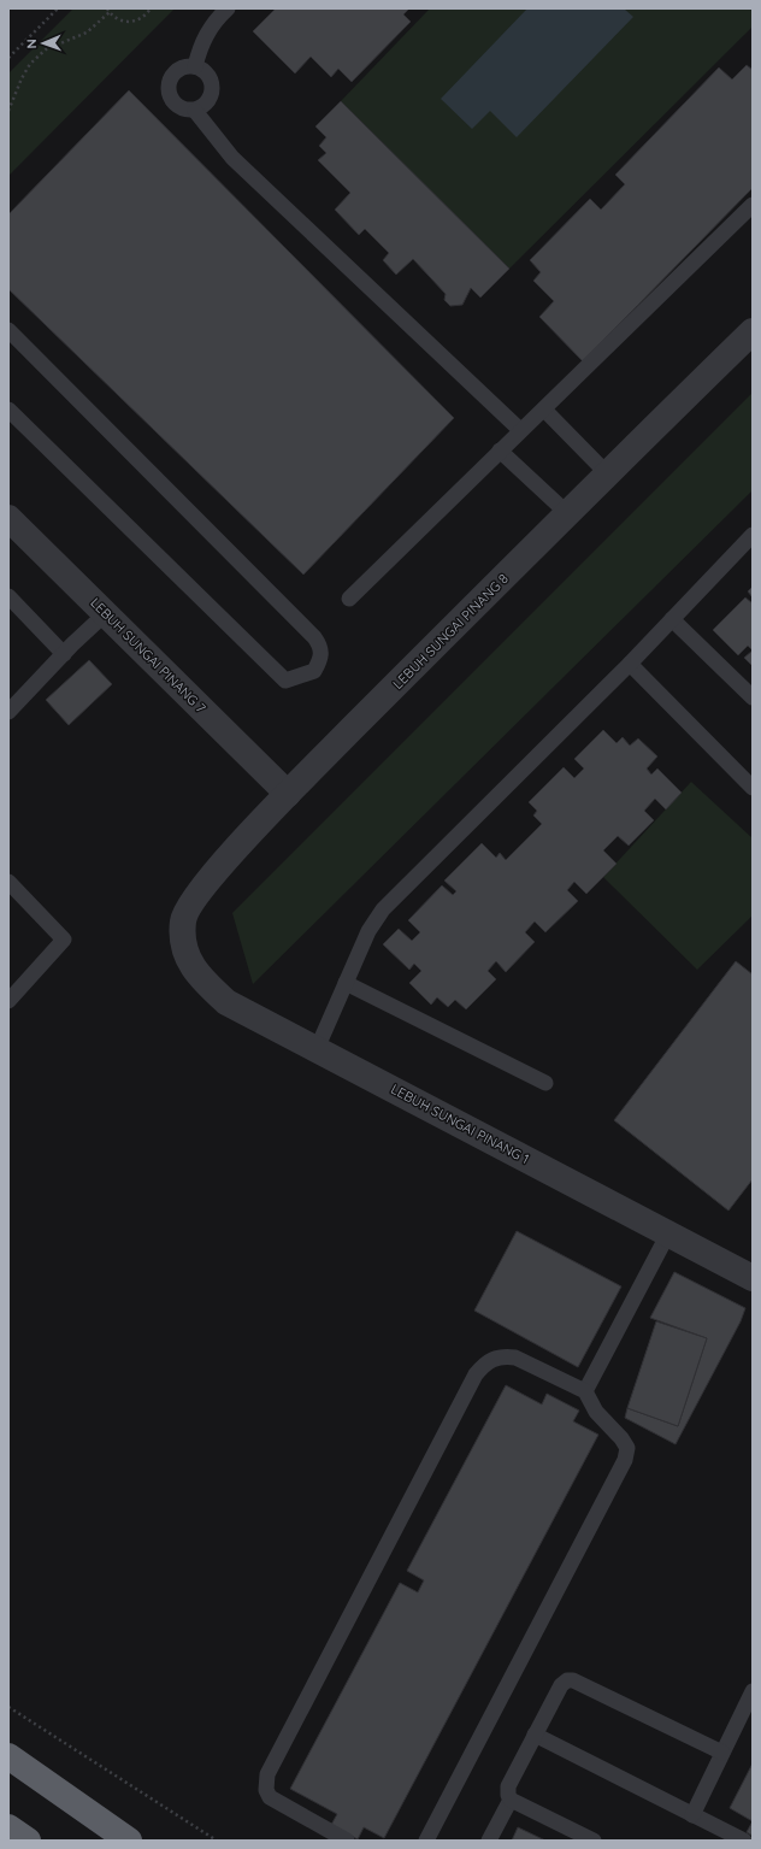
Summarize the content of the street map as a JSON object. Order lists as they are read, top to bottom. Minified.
{"streets":{"street":["LEBUH SUNGAI PINANG 8","LEBUH SUNGAI PINANG 7","LEBUH SUNGAI PINANG 1"]},"crossings":[["LEBUH SUNGAI PINANG 8","LEBUH SUNGAI PINANG 7"],["LEBUH SUNGAI PINANG 8","LEBUH SUNGAI PINANG 1"]],"north":"left"}
